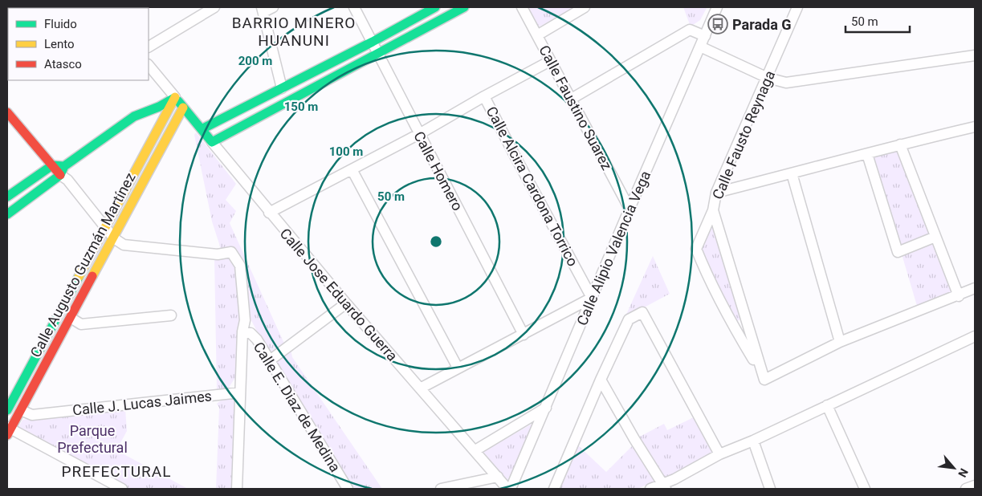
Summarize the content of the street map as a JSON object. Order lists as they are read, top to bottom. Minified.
{"streets":{"main road":["Calle Augusto Guzmán Martínez","Calle Jose Eduardo Guerra"],"street":["Calle Faustino Suarez","Calle Fausto Reynaga","Calle Homero","Calle Alcira Cardona Torrico","Calle Alipio Valencia Vega","Calle J. Lucas Jaimes","Calle E. Diaz de Medina"]},"crossings":[["Calle Faustino Suarez","Calle Alipio Valencia Vega"],["Calle Alcira Cardona Torrico","Calle Alipio Valencia Vega"],["Calle Alipio Valencia Vega","Calle Jose Eduardo Guerra"],["Calle Augusto Guzmán Martínez","Calle Jose Eduardo Guerra"],["Calle Augusto Guzmán Martínez","Calle J. Lucas Jaimes"]],"districts":["BARRIO MINERO HUANUNI","PREFECTURAL"],"parks":["Parque Prefectural"],"places":{"bus stop":["Parada G"]},"legend":["Fluido","Lento","Atasco"],"scale_bar":"50 m","north":"bottom right","rings":["200 m","150 m","100 m","50 m"]}
